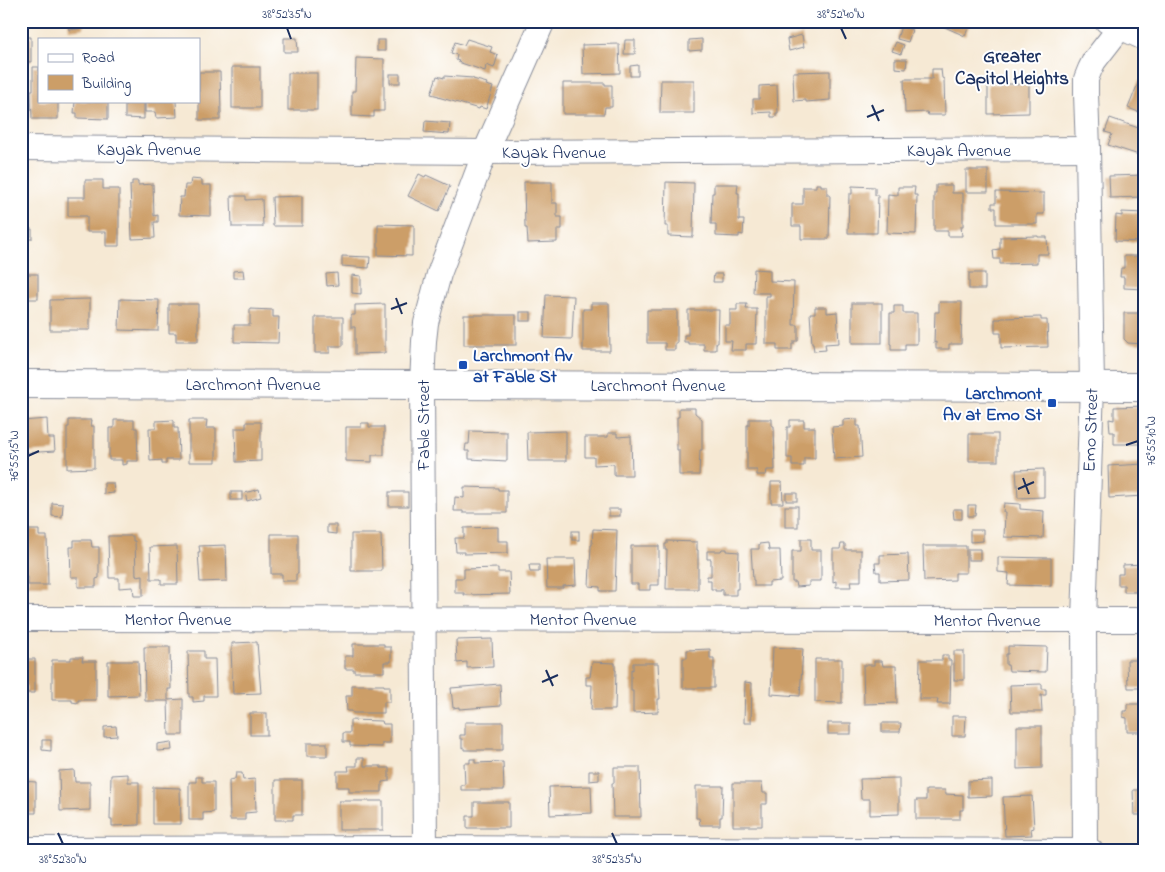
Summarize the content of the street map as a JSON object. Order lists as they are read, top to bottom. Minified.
{"streets":{"street":["Kayak Avenue","Larchmont Avenue","Fable Street","Emo Street","Mentor Avenue"]},"crossings":[["Kayak Avenue","Fable Street"],["Kayak Avenue","Emo Street"],["Larchmont Avenue","Fable Street"],["Larchmont Avenue","Emo Street"],["Fable Street","Mentor Avenue"],["Emo Street","Mentor Avenue"]],"districts":["Greater Capitol Heights"],"places":{"transit":["Larchmont Av at Fable St","Larchmont Av at Emo St"]},"legend":["Road","Building"],"coordinates":["38°52'35\"N","38°52'40\"N","76°55'10\"W","76°55'15\"W","38°52'30\"N"]}
